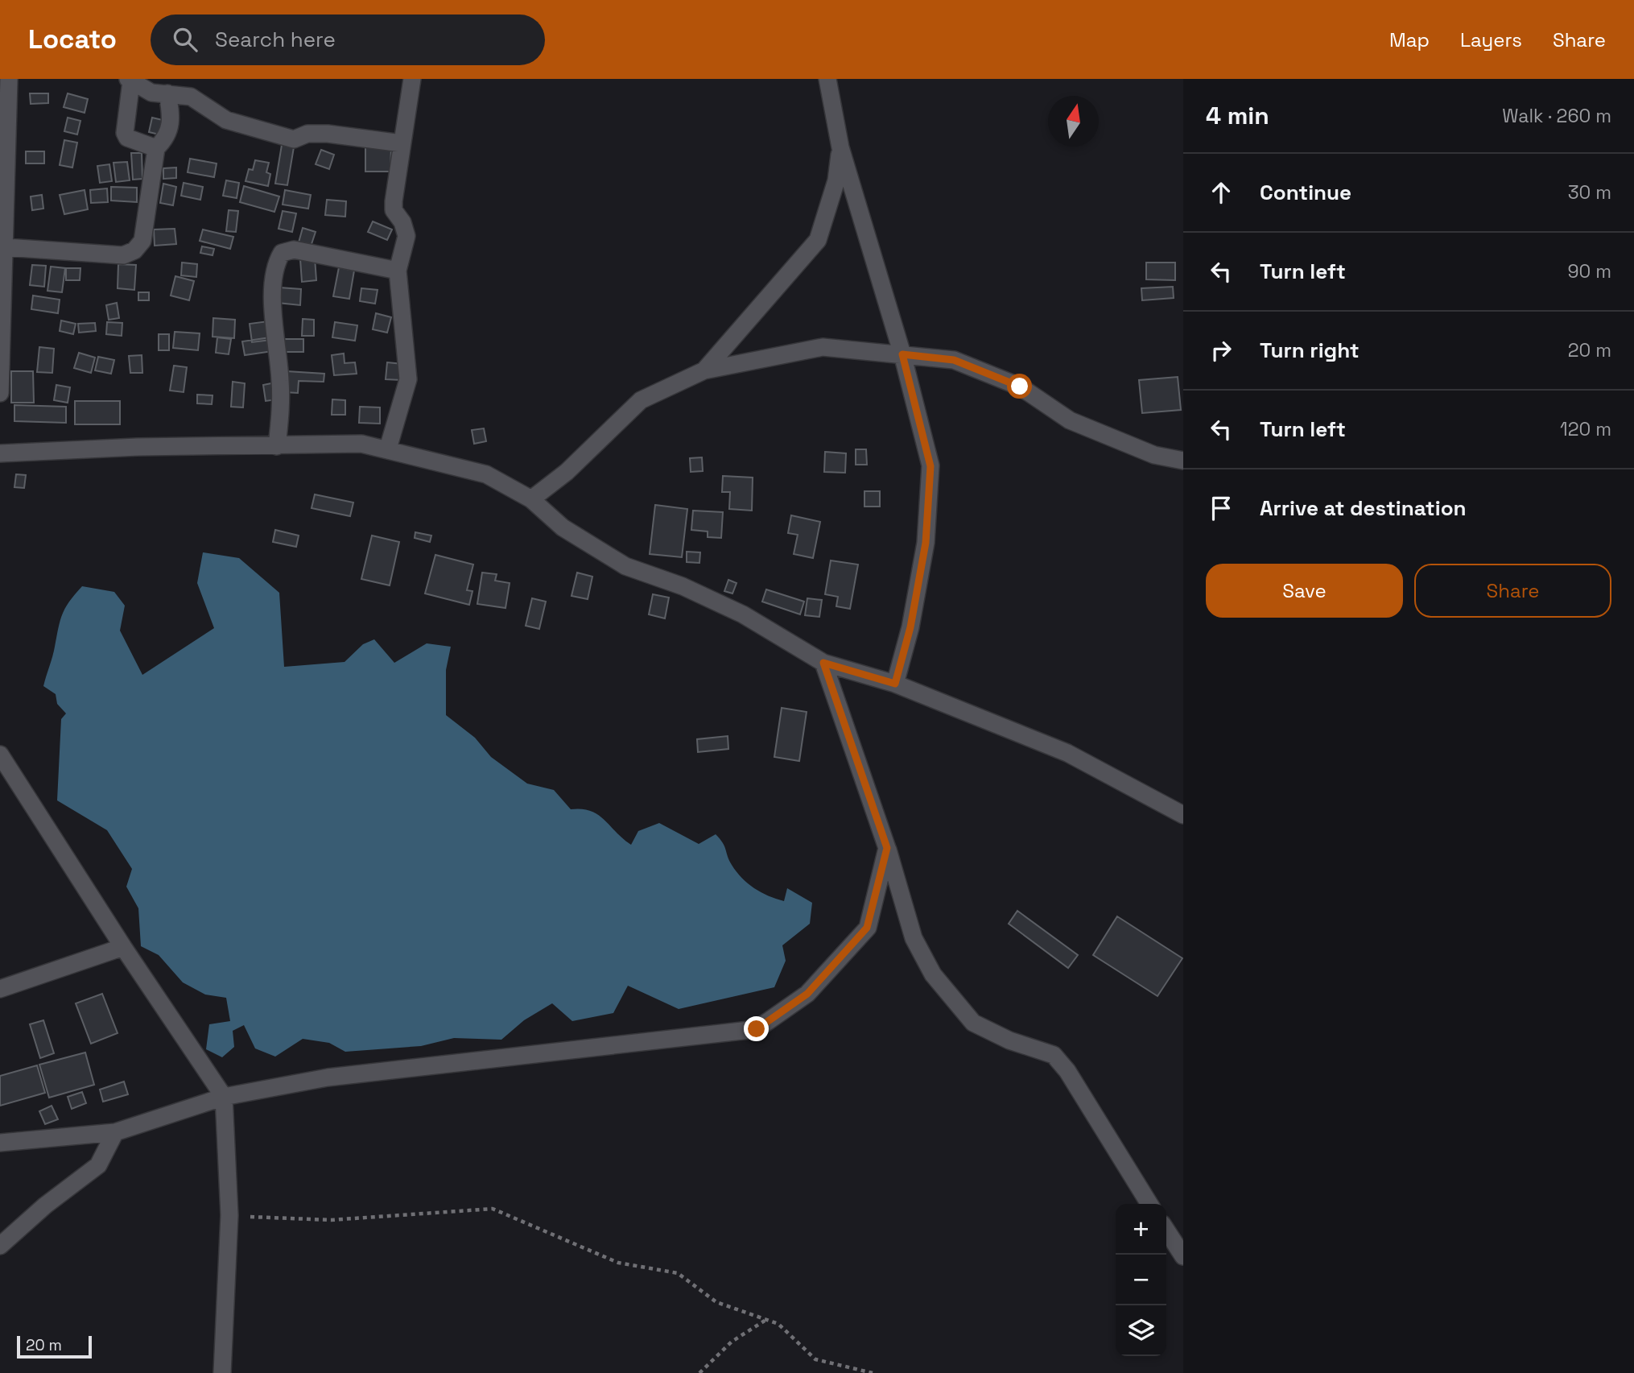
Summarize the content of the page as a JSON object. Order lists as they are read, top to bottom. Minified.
{"scale_bar":"20 m","north":"top","page":{"header":"Locato","search":"Search here","nav":["Map","Layers","Share"],"heading":["4 min","Walk · 260 m"],"list":[["Continue","30 m"],["Turn left","90 m"],["Turn right","20 m"],["Turn left","120 m"],"Arrive at destination"],"buttons":["Save","Share"],"map_buttons":["+","−"],"scale":"20 m"}}
